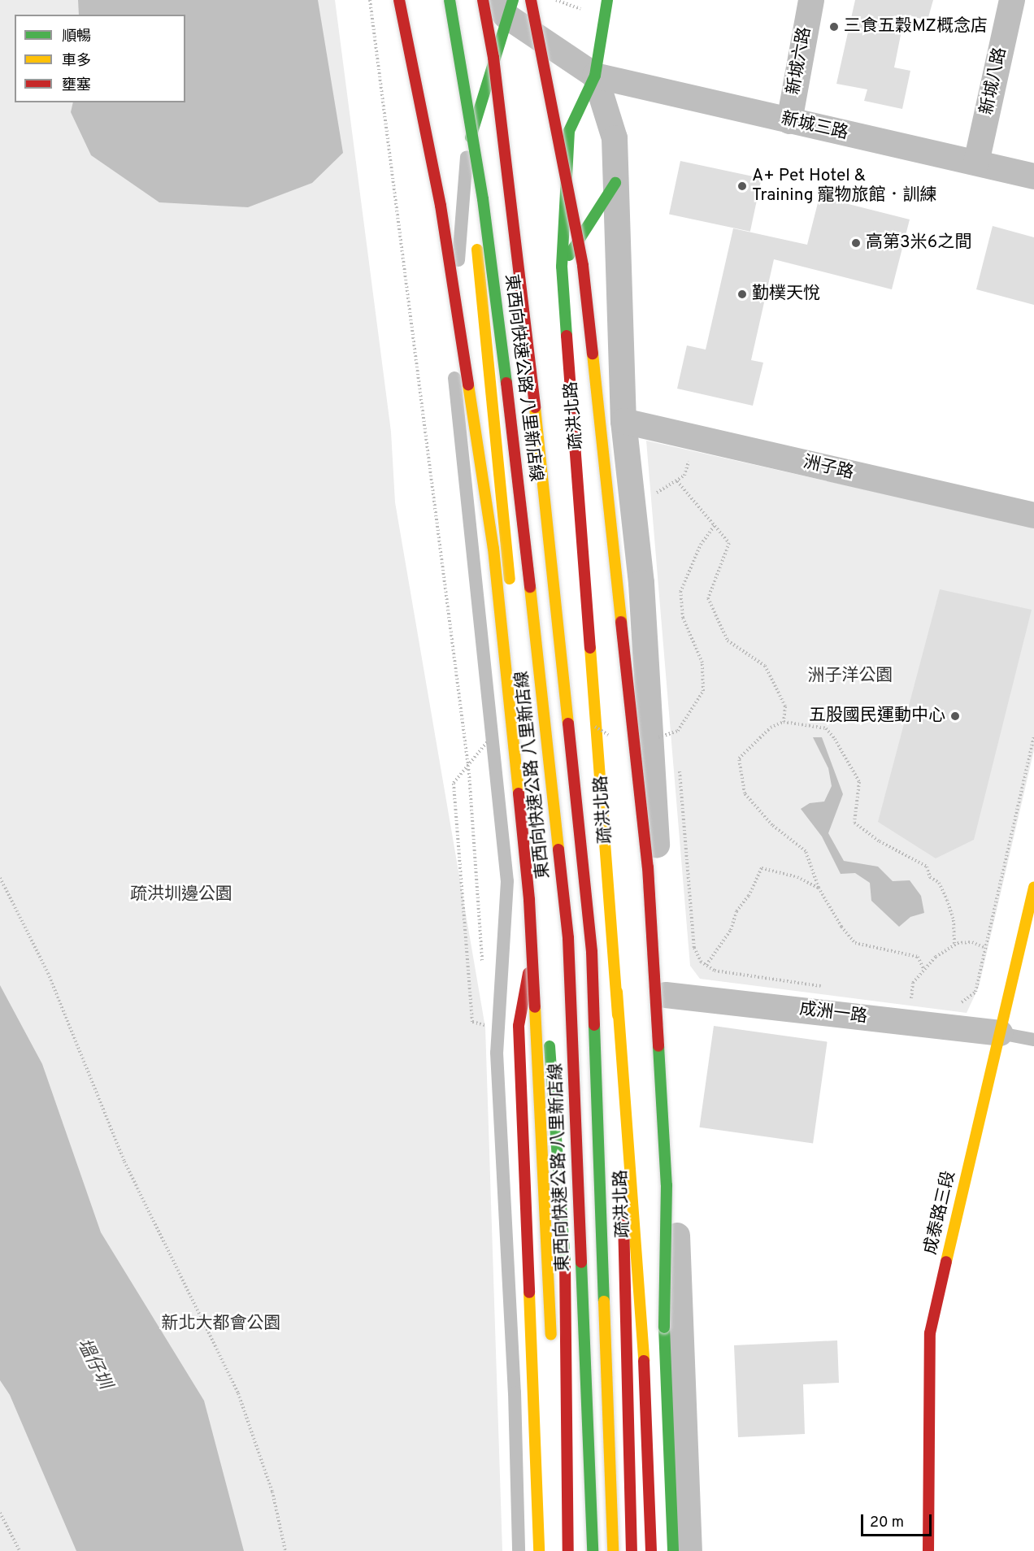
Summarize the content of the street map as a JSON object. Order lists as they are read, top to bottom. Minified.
{"streets":{"main road":["東西向快速公路 八里新店線","疏洪北路","成泰路三段"],"street":["新城六路","新城八路","新城三路","洲子路","成洲一路"]},"crossings":[["新城六路","新城三路"],["新城八路","新城三路"],["新城三路","疏洪北路"],["成洲一路","成泰路三段"]],"water":["塭仔圳"],"parks":["洲子洋公園","疏洪圳邊公園","新北大都會公園"],"places":["三食五穀MZ概念店","A+ Pet Hotel & Training 寵物旅館．訓練","高第3米6之間","勤樸天悅","五股國民運動中心"],"legend":["順暢","車多","壅塞"],"scale_bar":"20 m"}
